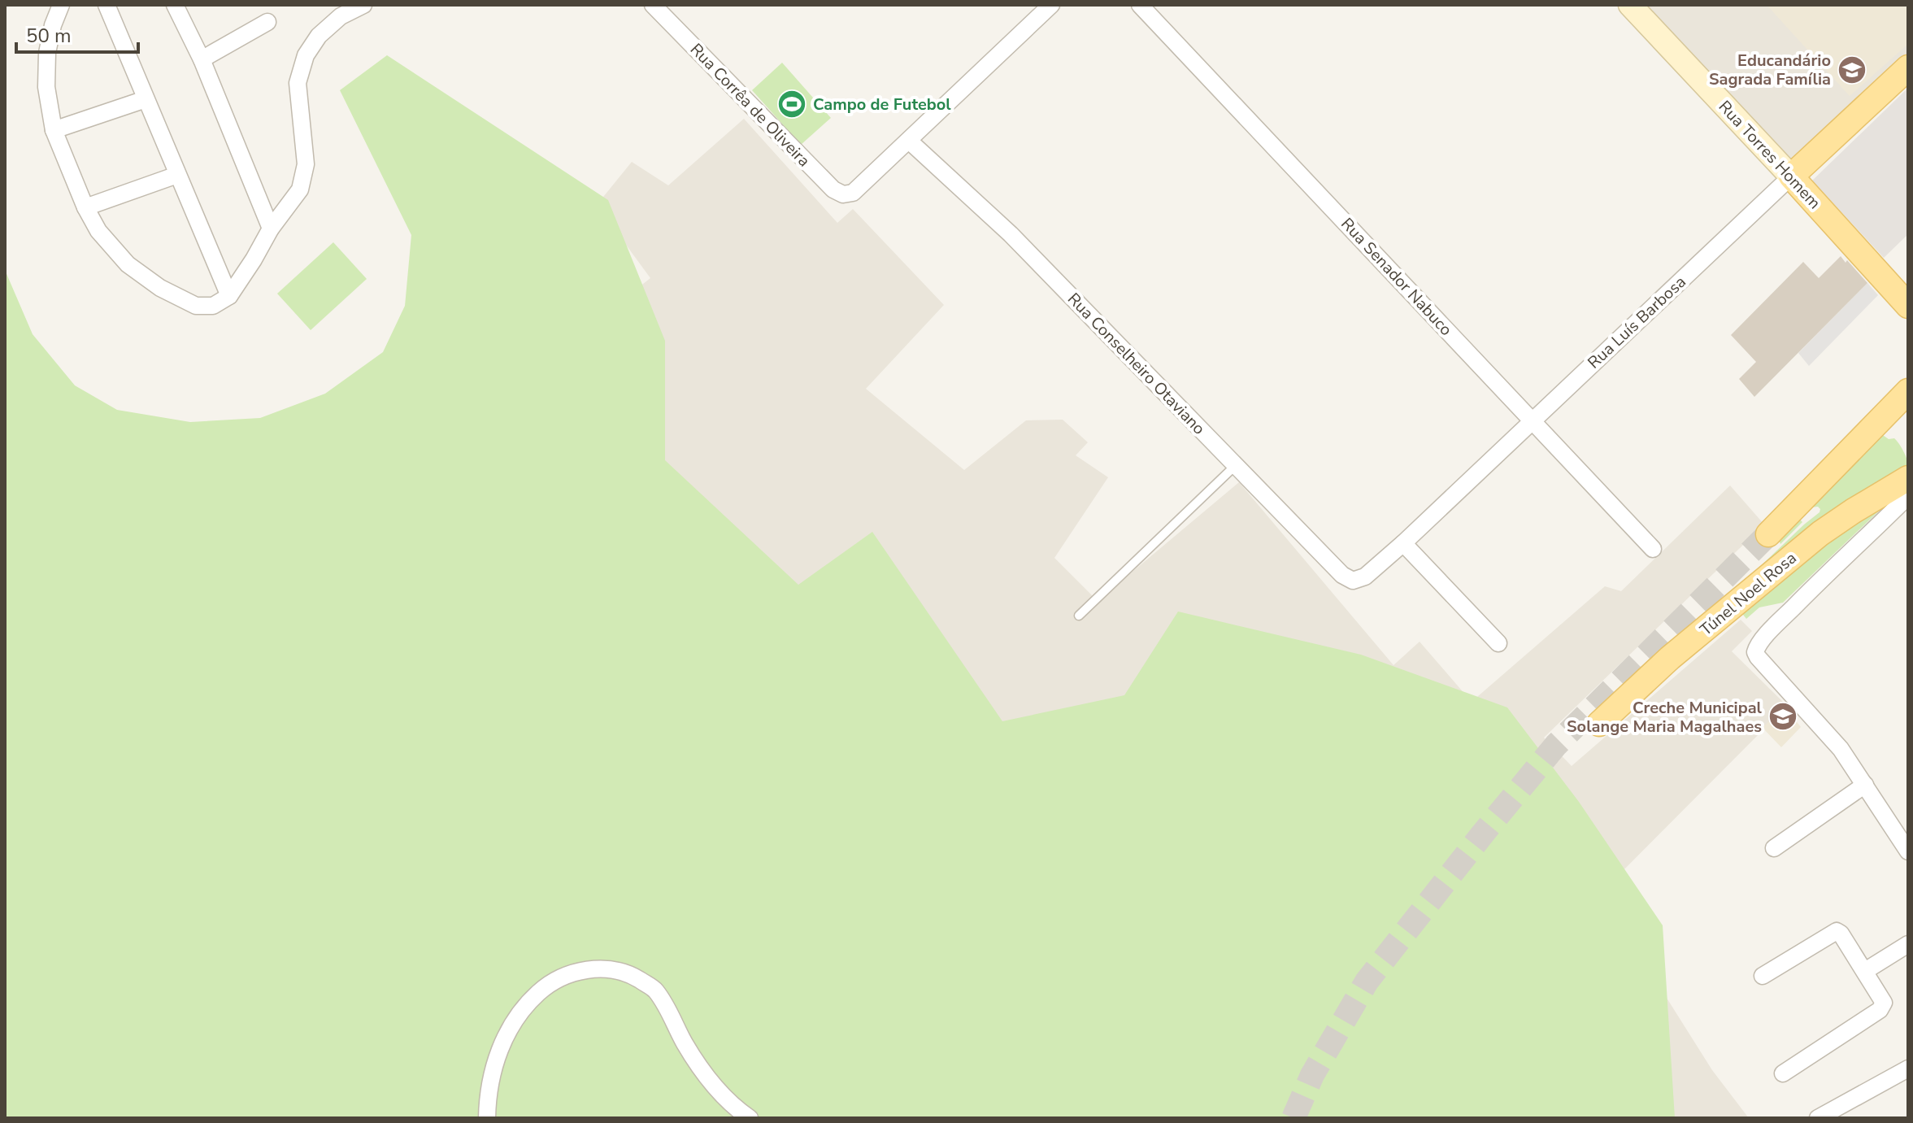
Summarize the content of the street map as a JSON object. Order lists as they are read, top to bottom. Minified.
{"streets":{"main road":["Rua Torres Homem","Rua Luís Barbosa","Túnel Noel Rosa"],"street":["Rua Corrêa de Oliveira","Rua Senador Nabuco","Rua Conselheiro Otaviano"]},"crossings":[["Rua Corrêa de Oliveira","Rua Conselheiro Otaviano"],["Rua Torres Homem","Rua Luís Barbosa"],["Rua Senador Nabuco","Rua Luís Barbosa"],["Rua Luís Barbosa","Rua Conselheiro Otaviano"]],"places":{"school or university":["Educandário Sagrada Família","Creche Municipal Solange Maria Magalhaes"],"sports":["Campo de Futebol"]},"scale_bar":"50 m"}
